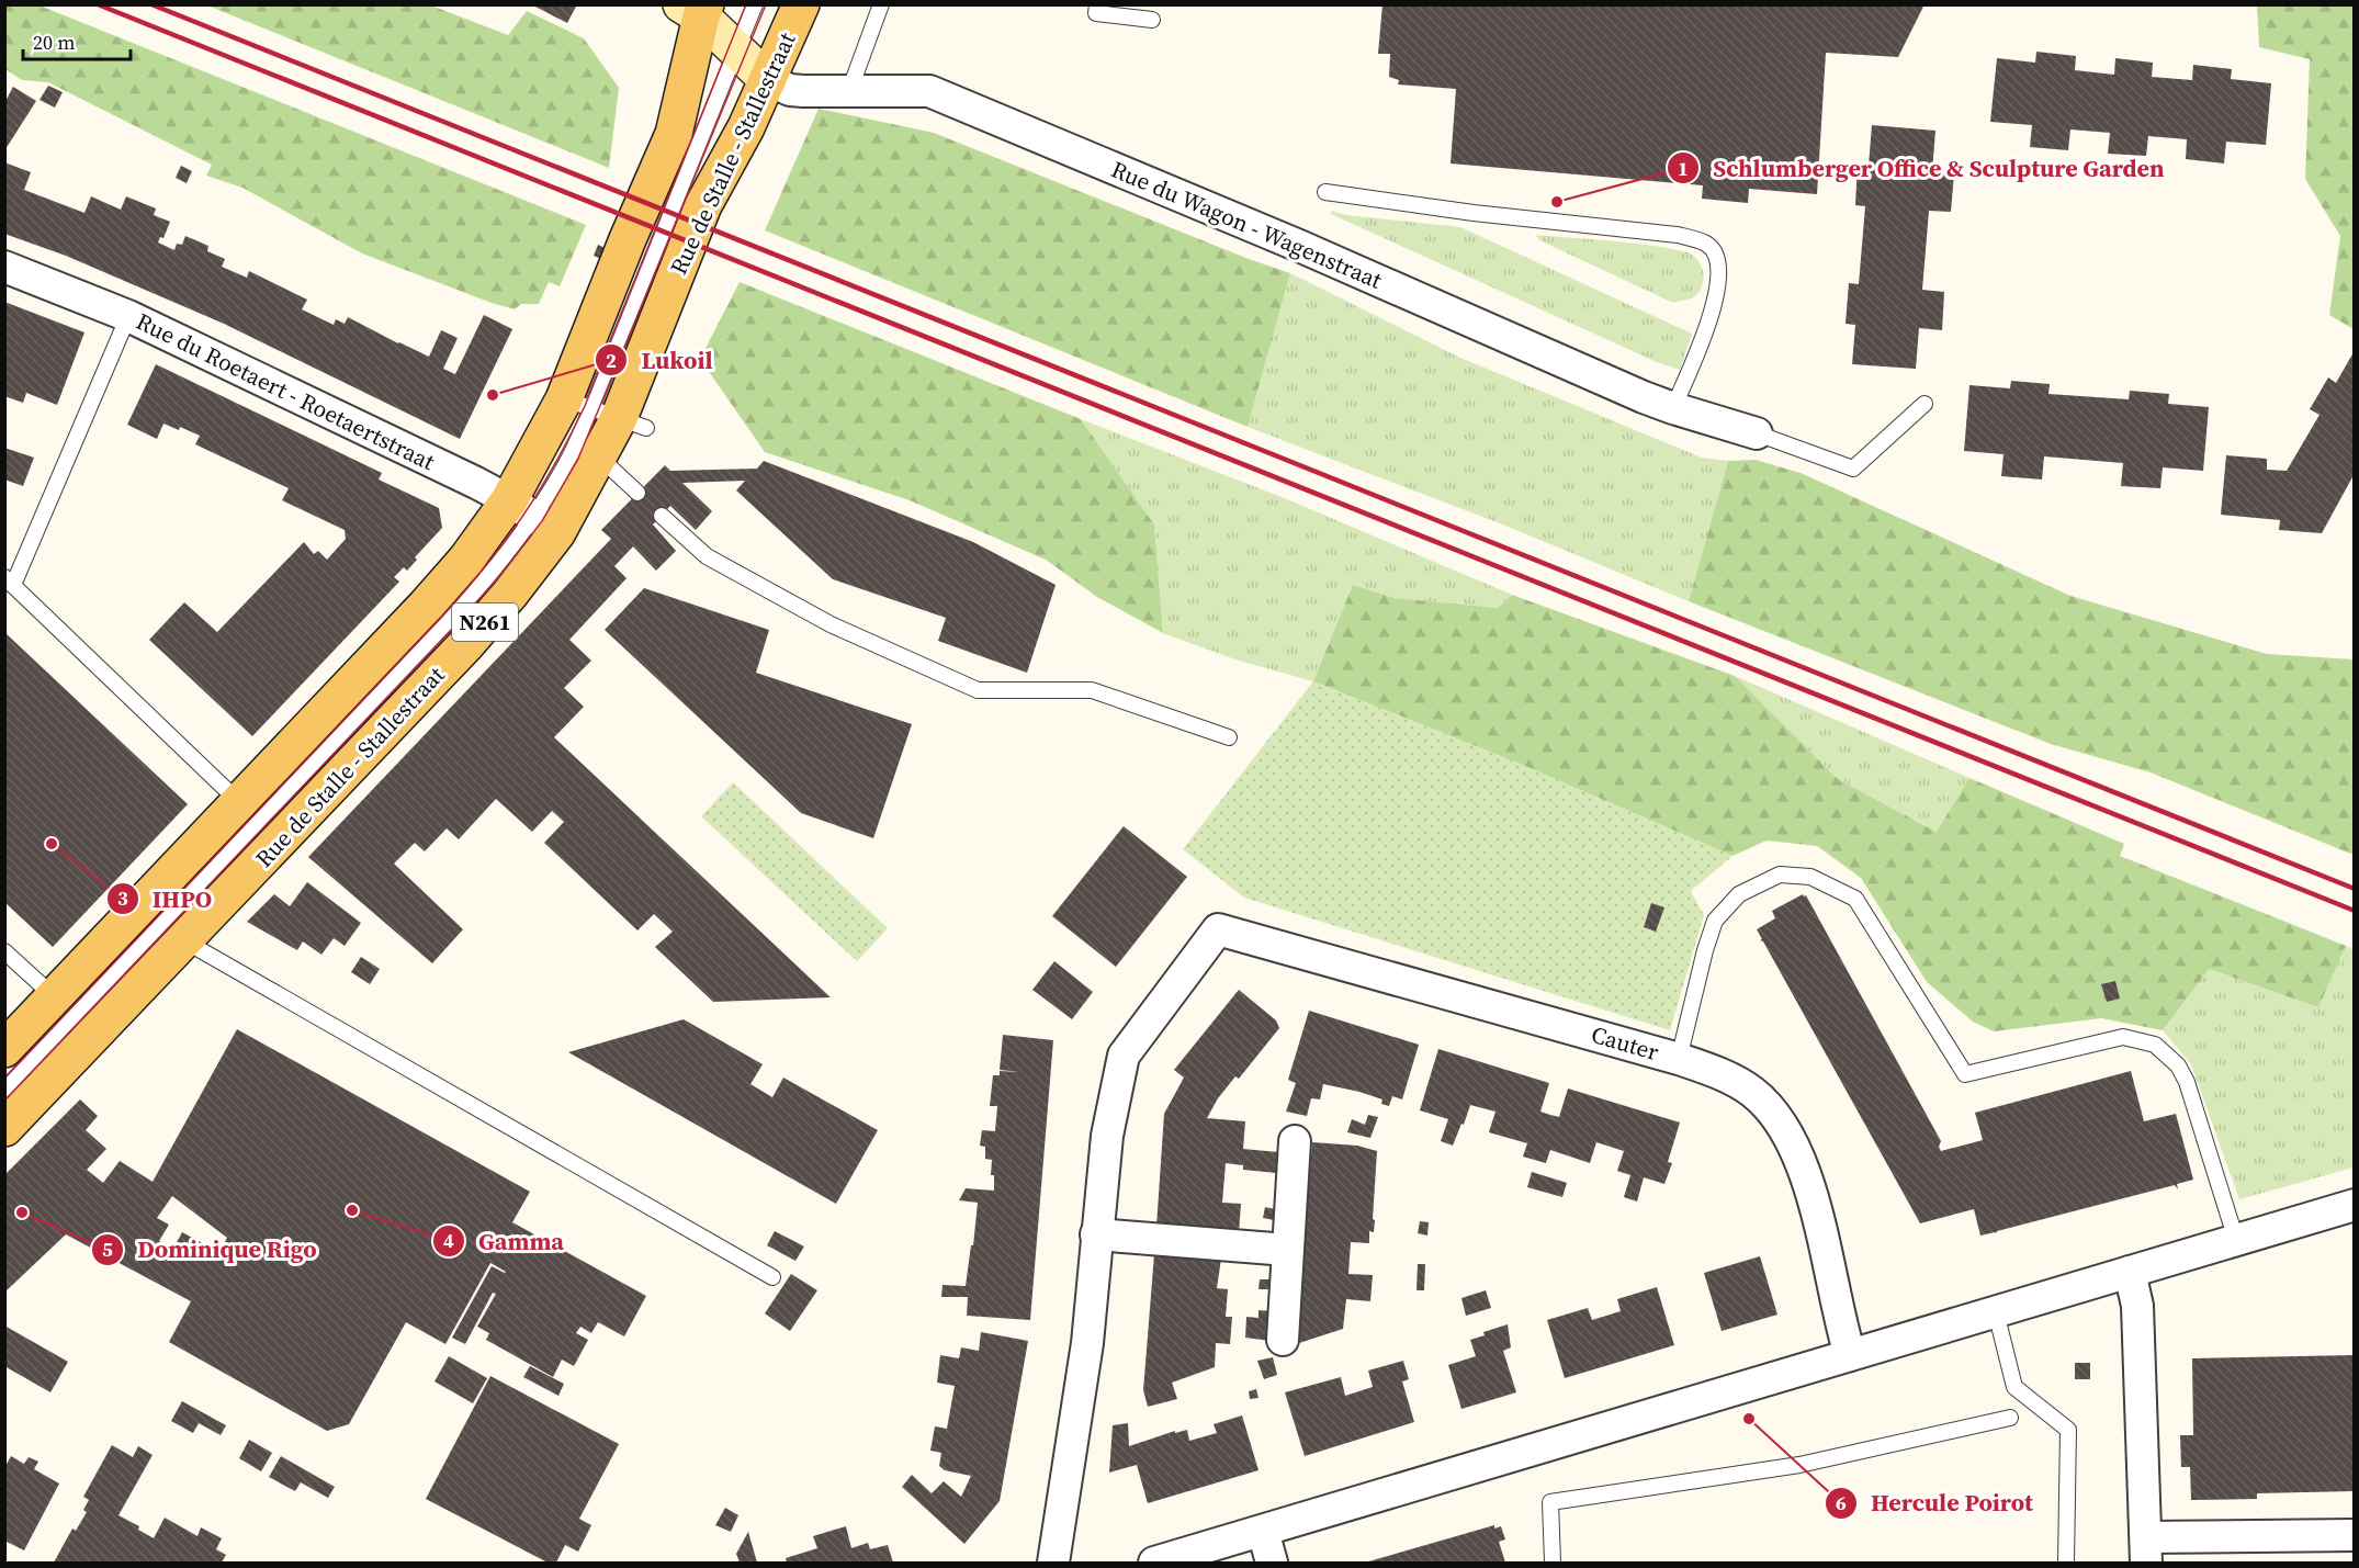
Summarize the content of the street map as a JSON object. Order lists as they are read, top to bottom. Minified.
{"streets":{"main road":["Rue de Stalle - Stallestraat","N261"],"street":["Rue du Wagon - Wagenstraat","Rue du Roetaert - Roetaertstraat","Cauter"]},"crossings":[["Rue de Stalle - Stallestraat","Rue du Wagon - Wagenstraat"],["Rue de Stalle - Stallestraat","Rue du Roetaert - Roetaertstraat"]],"places":["Schlumberger Office & Sculpture Garden","Lukoil","IHPO","Gamma","Dominique Rigo","Hercule Poirot"],"scale_bar":"20 m"}
